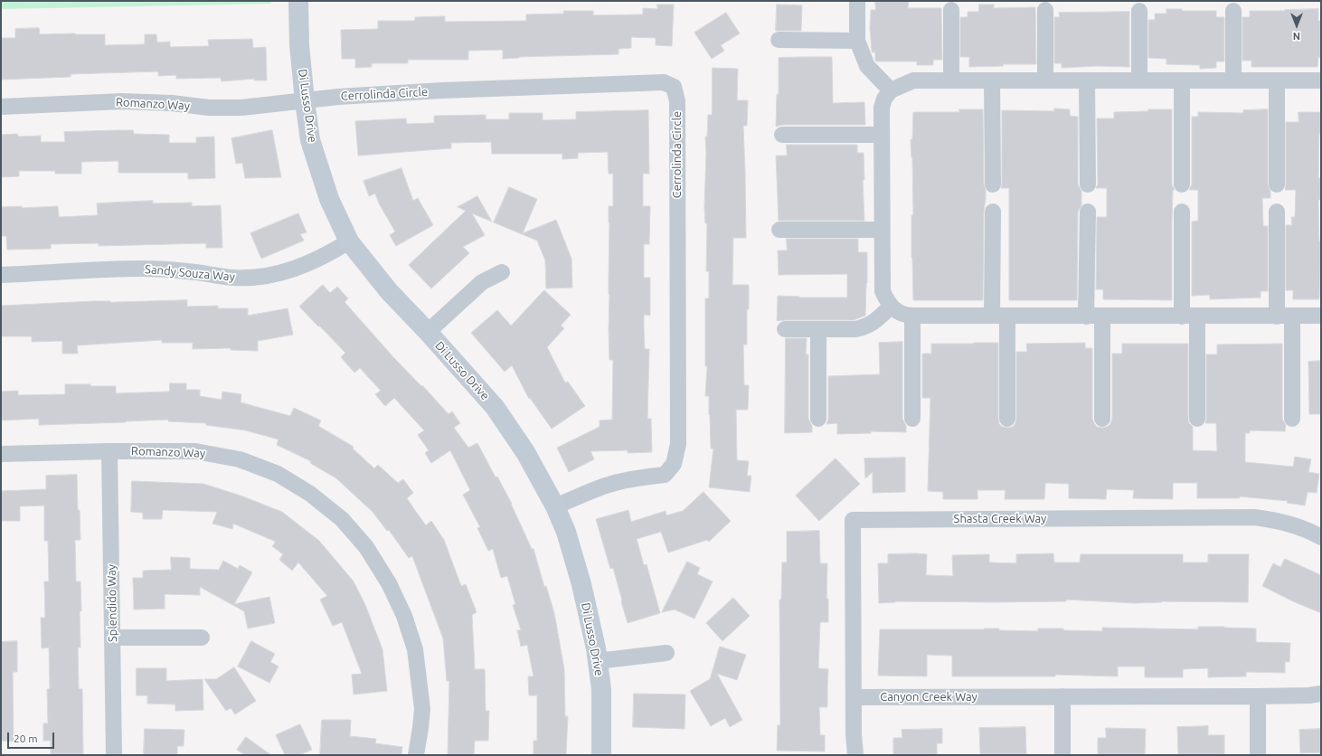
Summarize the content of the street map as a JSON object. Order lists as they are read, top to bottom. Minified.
{"streets":{"street":["Cerrolinda Circle","Romanzo Way","Di Lusso Drive","Sandy Souza Way","Shasta Creek Way","Splendido Way","Canyon Creek Way"]},"crossings":[["Cerrolinda Circle","Romanzo Way"],["Cerrolinda Circle","Di Lusso Drive"],["Romanzo Way","Di Lusso Drive"],["Romanzo Way","Splendido Way"],["Di Lusso Drive","Sandy Souza Way"],["Shasta Creek Way","Canyon Creek Way"]],"scale_bar":"20 m","north":"bottom"}
